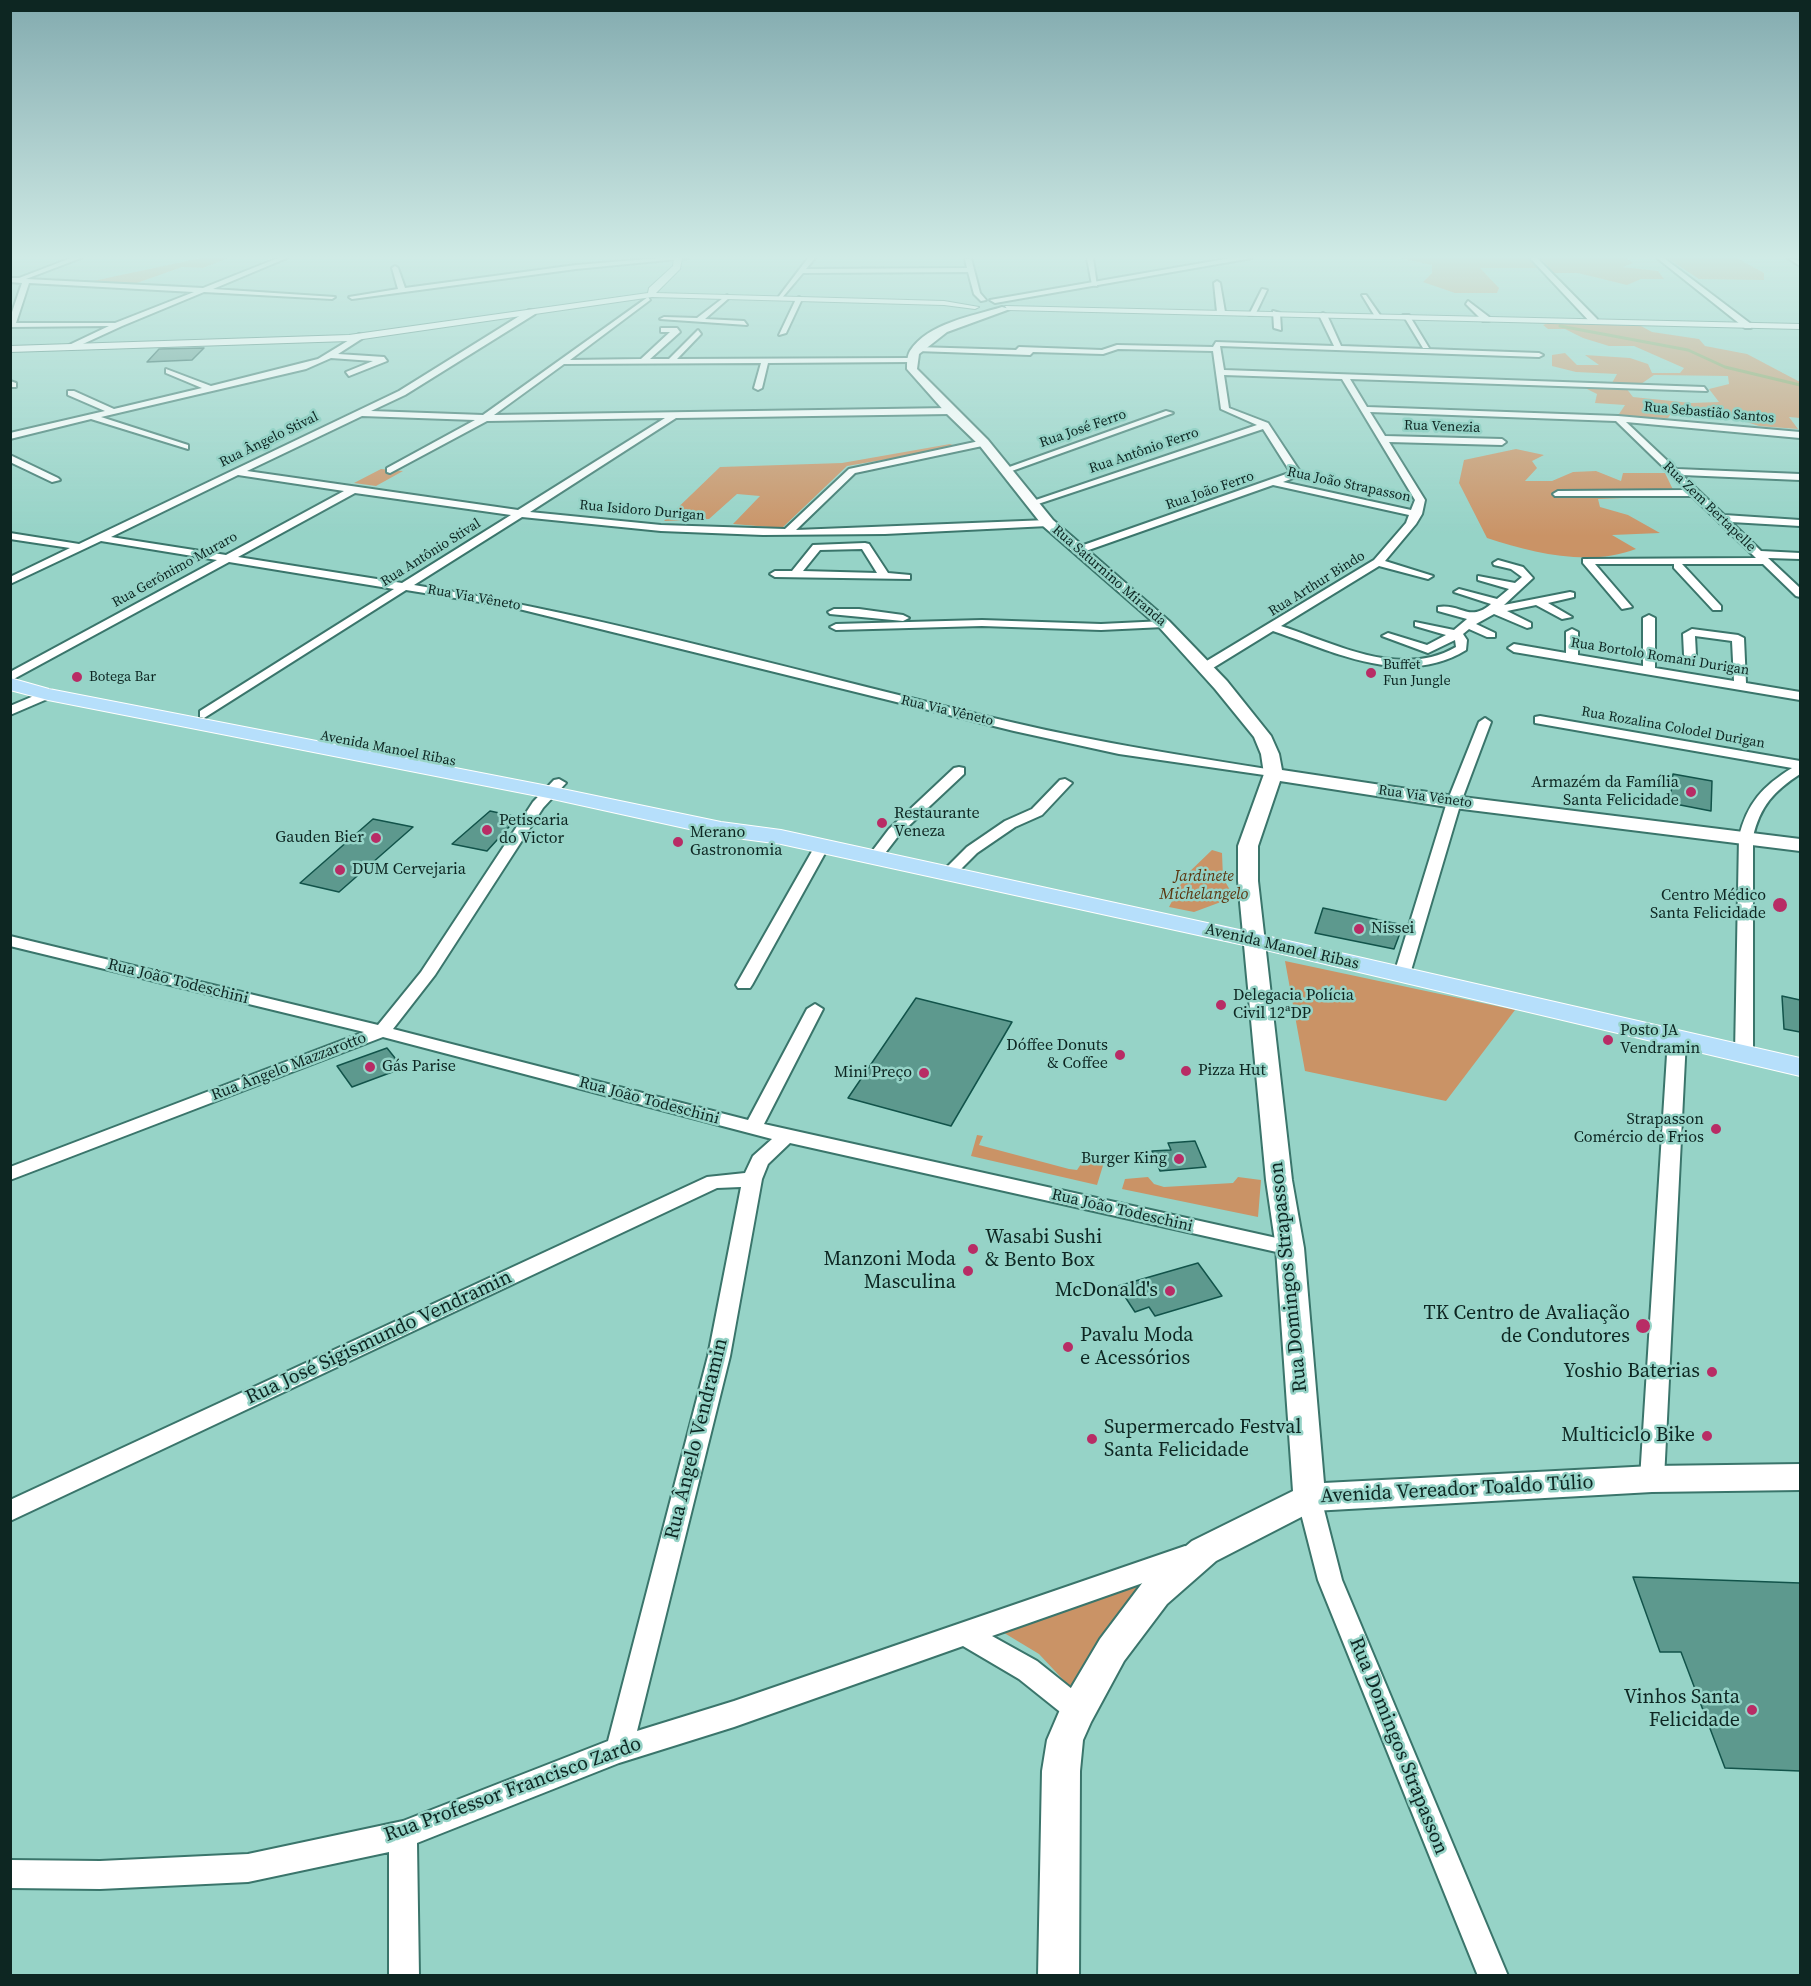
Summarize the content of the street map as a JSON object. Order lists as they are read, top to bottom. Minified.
{"streets":{"main road":["Rua Saturnino Miranda","Rua Via Vêneto","Avenida Manoel Ribas","Rua Domingos Strapasson","Avenida Vereador Toaldo Túlio"],"street":["Rua Sebastião Santos","Rua Venezia","Rua José Ferro","Rua Ângelo Stival","Rua Antônio Ferro","Rua João Strapasson","Rua João Ferro","Rua Zem Bertapelle","Rua Isidoro Durigan","Rua Antônio Stival","Rua Gerônimo Muraro","Rua Arthur Bindo","Rua Bortolo Romani Durigan","Rua Rozalina Colodel Durigan","Rua João Todeschini","Rua Ângelo Mazzarotto","Rua José Sigismundo Vendramin","Rua Ângelo Vendramin","Rua Professor Francisco Zardo"]},"crossings":[["Rua Sebastião Santos","Rua Zem Bertapelle"],["Rua José Ferro","Rua Saturnino Miranda"],["Rua Ângelo Stival","Rua Isidoro Durigan"],["Rua Ângelo Stival","Rua Via Vêneto"],["Rua Antônio Ferro","Rua João Ferro"],["Rua Antônio Ferro","Rua Saturnino Miranda"],["Rua João Strapasson","Rua João Ferro"],["Rua João Strapasson","Rua Arthur Bindo"],["Rua João Ferro","Rua Saturnino Miranda"],["Rua Isidoro Durigan","Rua Antônio Stival"],["Rua Isidoro Durigan","Rua Gerônimo Muraro"],["Rua Isidoro Durigan","Rua Saturnino Miranda"],["Rua Antônio Stival","Rua Via Vêneto"],["Rua Antônio Stival","Avenida Manoel Ribas"],["Rua Gerônimo Muraro","Rua Via Vêneto"],["Rua Saturnino Miranda","Rua Arthur Bindo"],["Rua Saturnino Miranda","Rua Via Vêneto"],["Avenida Manoel Ribas","Rua Ângelo Mazzarotto"],["Avenida Manoel Ribas","Rua Domingos Strapasson"],["Rua João Todeschini","Rua Ângelo Mazzarotto"],["Rua João Todeschini","Rua Domingos Strapasson"],["Rua João Todeschini","Rua Ângelo Vendramin"],["Rua Domingos Strapasson","Avenida Vereador Toaldo Túlio"],["Rua José Sigismundo Vendramin","Rua Ângelo Vendramin"],["Rua Ângelo Vendramin","Rua Professor Francisco Zardo"],["Avenida Vereador Toaldo Túlio","Rua Professor Francisco Zardo"]],"parks":["Jardinete Michelangelo"],"places":["Buffet Fun Jungle","Botega Bar","Armazém da Família Santa Felicidade","Restaurante Veneza","Petiscaria do Victor","Gauden Bier","Merano Gastronomia","DUM Cervejaria","Centro Médico Santa Felicidade","Nissei","Delegacia Polícia Civil 12ªDP","Posto JA Vendramin","Dóffee Donuts & Coffee","Gás Parise","Pizza Hut","Mini Preço","Strapasson Comércio de Frios","Burger King","Wasabi Sushi & Bento Box","Manzoni Moda Masculina","McDonald's","TK Centro de Avaliação de Condutores","Pavalu Moda e Acessórios","Yoshio Baterias","Multiciclo Bike","Supermercado Festval Santa Felicidade","Vinhos Santa Felicidade"]}
